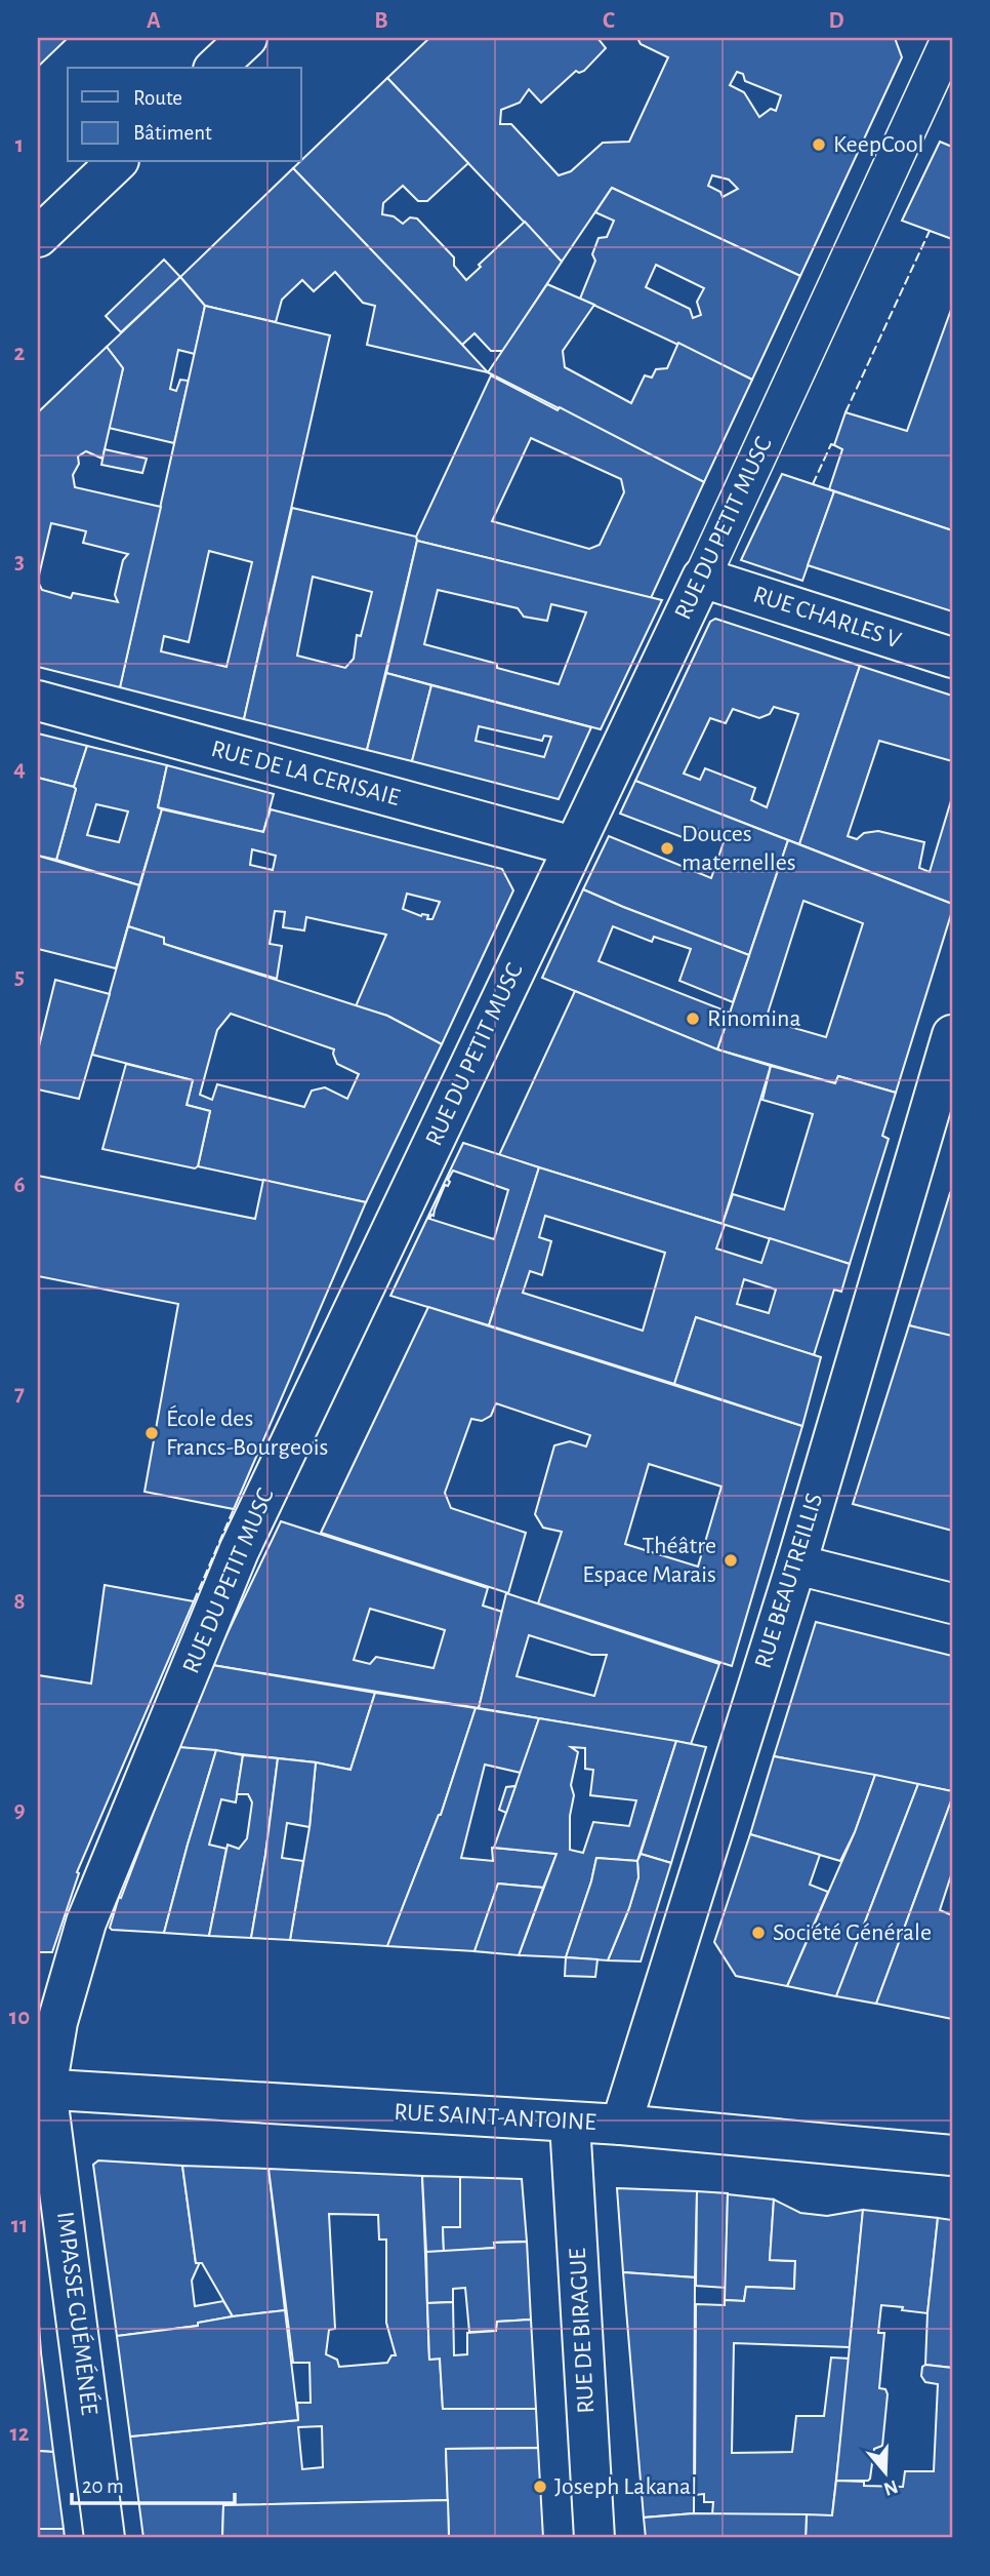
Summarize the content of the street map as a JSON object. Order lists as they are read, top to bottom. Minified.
{"streets":{"street":["RUE DU PETIT MUSC","RUE CHARLES V","RUE DE LA CERISAIE","RUE BEAUTREILLIS","RUE SAINT-ANTOINE","IMPASSE GUÉMÉNÉE","RUE DE BIRAGUE"]},"crossings":[["RUE DU PETIT MUSC","RUE CHARLES V"],["RUE DU PETIT MUSC","RUE DE LA CERISAIE"],["RUE DU PETIT MUSC","RUE SAINT-ANTOINE"],["RUE DU PETIT MUSC","IMPASSE GUÉMÉNÉE"],["RUE BEAUTREILLIS","RUE SAINT-ANTOINE"],["RUE SAINT-ANTOINE","IMPASSE GUÉMÉNÉE"],["RUE SAINT-ANTOINE","RUE DE BIRAGUE"]],"places":["KeepCool","Douces maternelles","Rinomina","École des Francs-Bourgeois","Théâtre Espace Marais","Société Générale","Joseph Lakanal"],"legend":["Route","Bâtiment"],"scale_bar":"20 m","north":"bottom","grid":{"columns":["A","B","C","D"],"rows":["1","2","3","4","5","6","7","8","9","10","11","12"]}}
